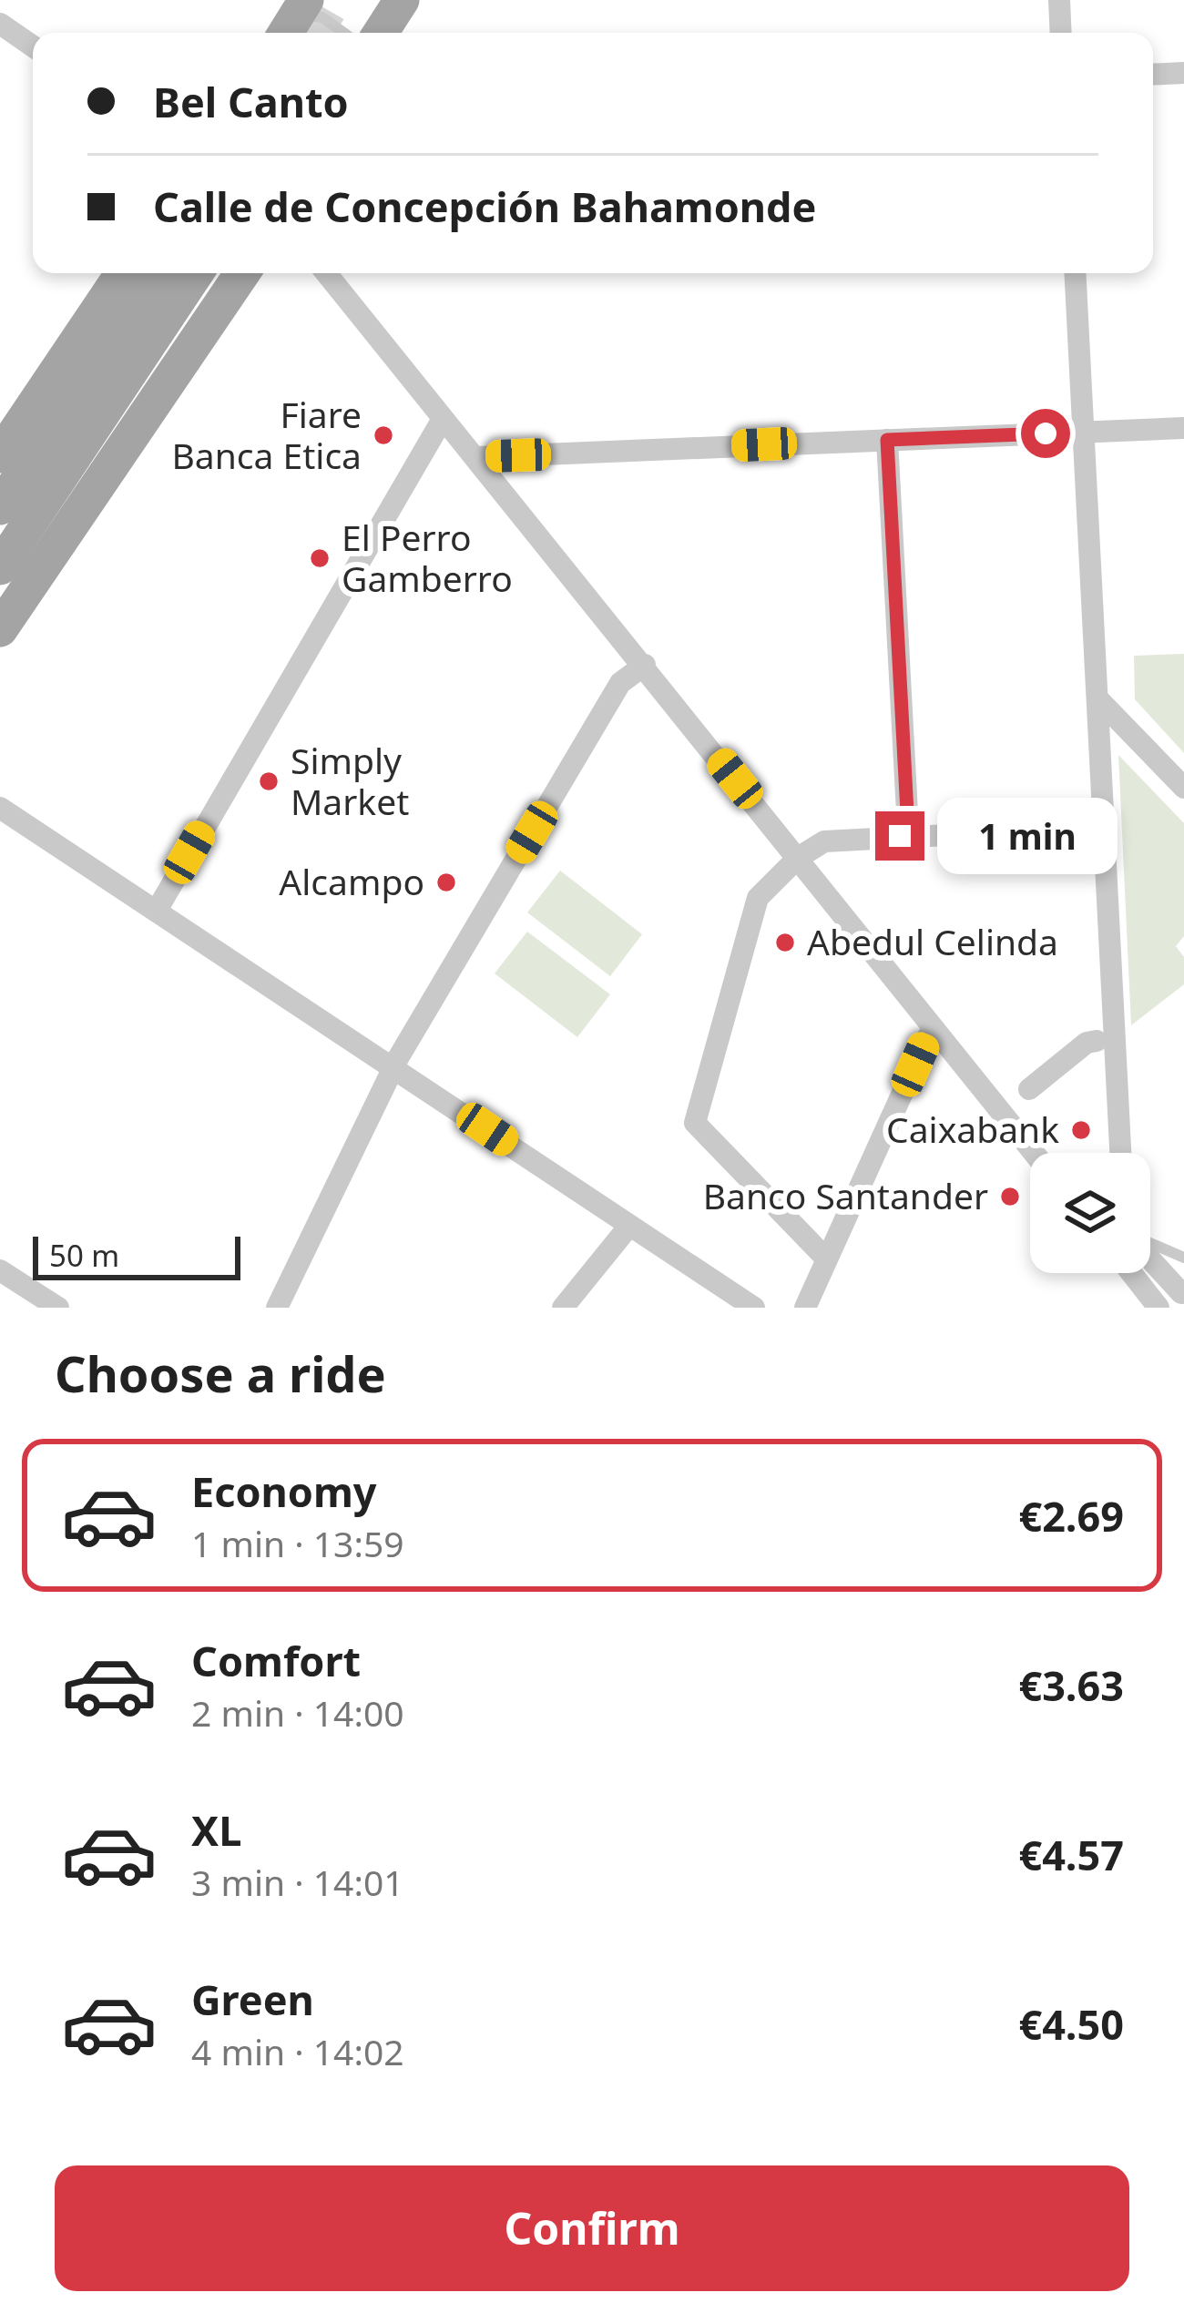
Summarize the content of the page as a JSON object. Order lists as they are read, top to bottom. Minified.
{"places":["Fiare Banca Etica","El Perro Gamberro","Simply Market","Alcampo","Abedul Celinda","Caixabank","Banco Santander"],"scale_bar":"50 m","page":{"banner":["Bel Canto","Calle de Concepción Bahamonde"],"bubble":"1 min","scale":"50 m","heading":"Choose a ride","list":[{"name":"Economy","note":"1 min · 13:59","value":"€2.69"},{"name":"Comfort","note":"2 min · 14:00","value":"€3.63"},{"name":"XL","note":"3 min · 14:01","value":"€4.57"},{"name":"Green","note":"4 min · 14:02","value":"€4.50"}],"buttons":"Confirm"}}
